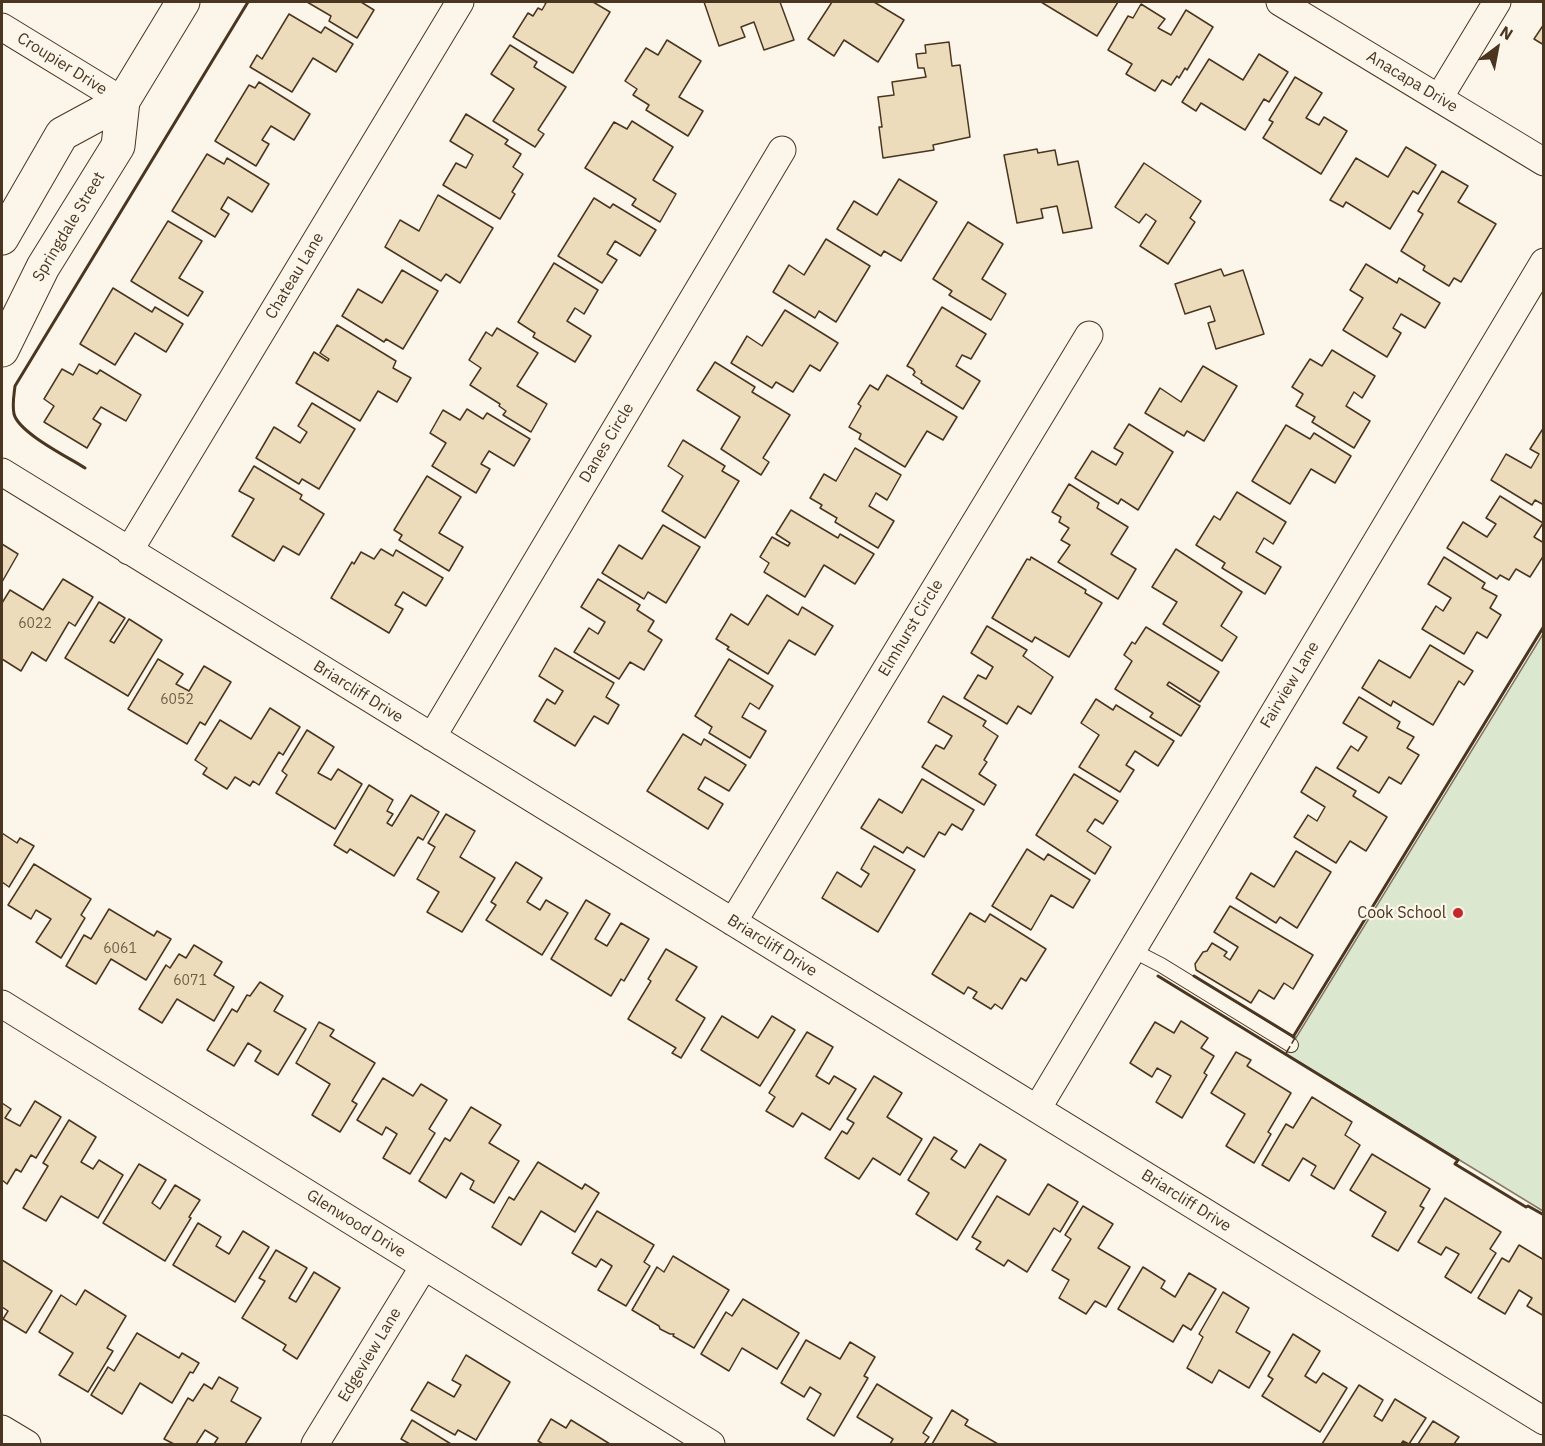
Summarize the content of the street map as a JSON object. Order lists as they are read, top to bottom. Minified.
{"streets":{"main road":["Springdale Street"],"street":["Croupier Drive","Anacapa Drive","Chateau Lane","Danes Circle","Elmhurst Circle","Fairview Lane","Briarcliff Drive","Glenwood Drive","Edgeview Lane"]},"crossings":[["Croupier Drive","Springdale Street"],["Chateau Lane","Briarcliff Drive"],["Danes Circle","Briarcliff Drive"],["Elmhurst Circle","Briarcliff Drive"],["Fairview Lane","Briarcliff Drive"],["Glenwood Drive","Edgeview Lane"]],"places":["Cook School"],"house_numbers":["6022","6052","6061","6071"],"north":"top right"}
